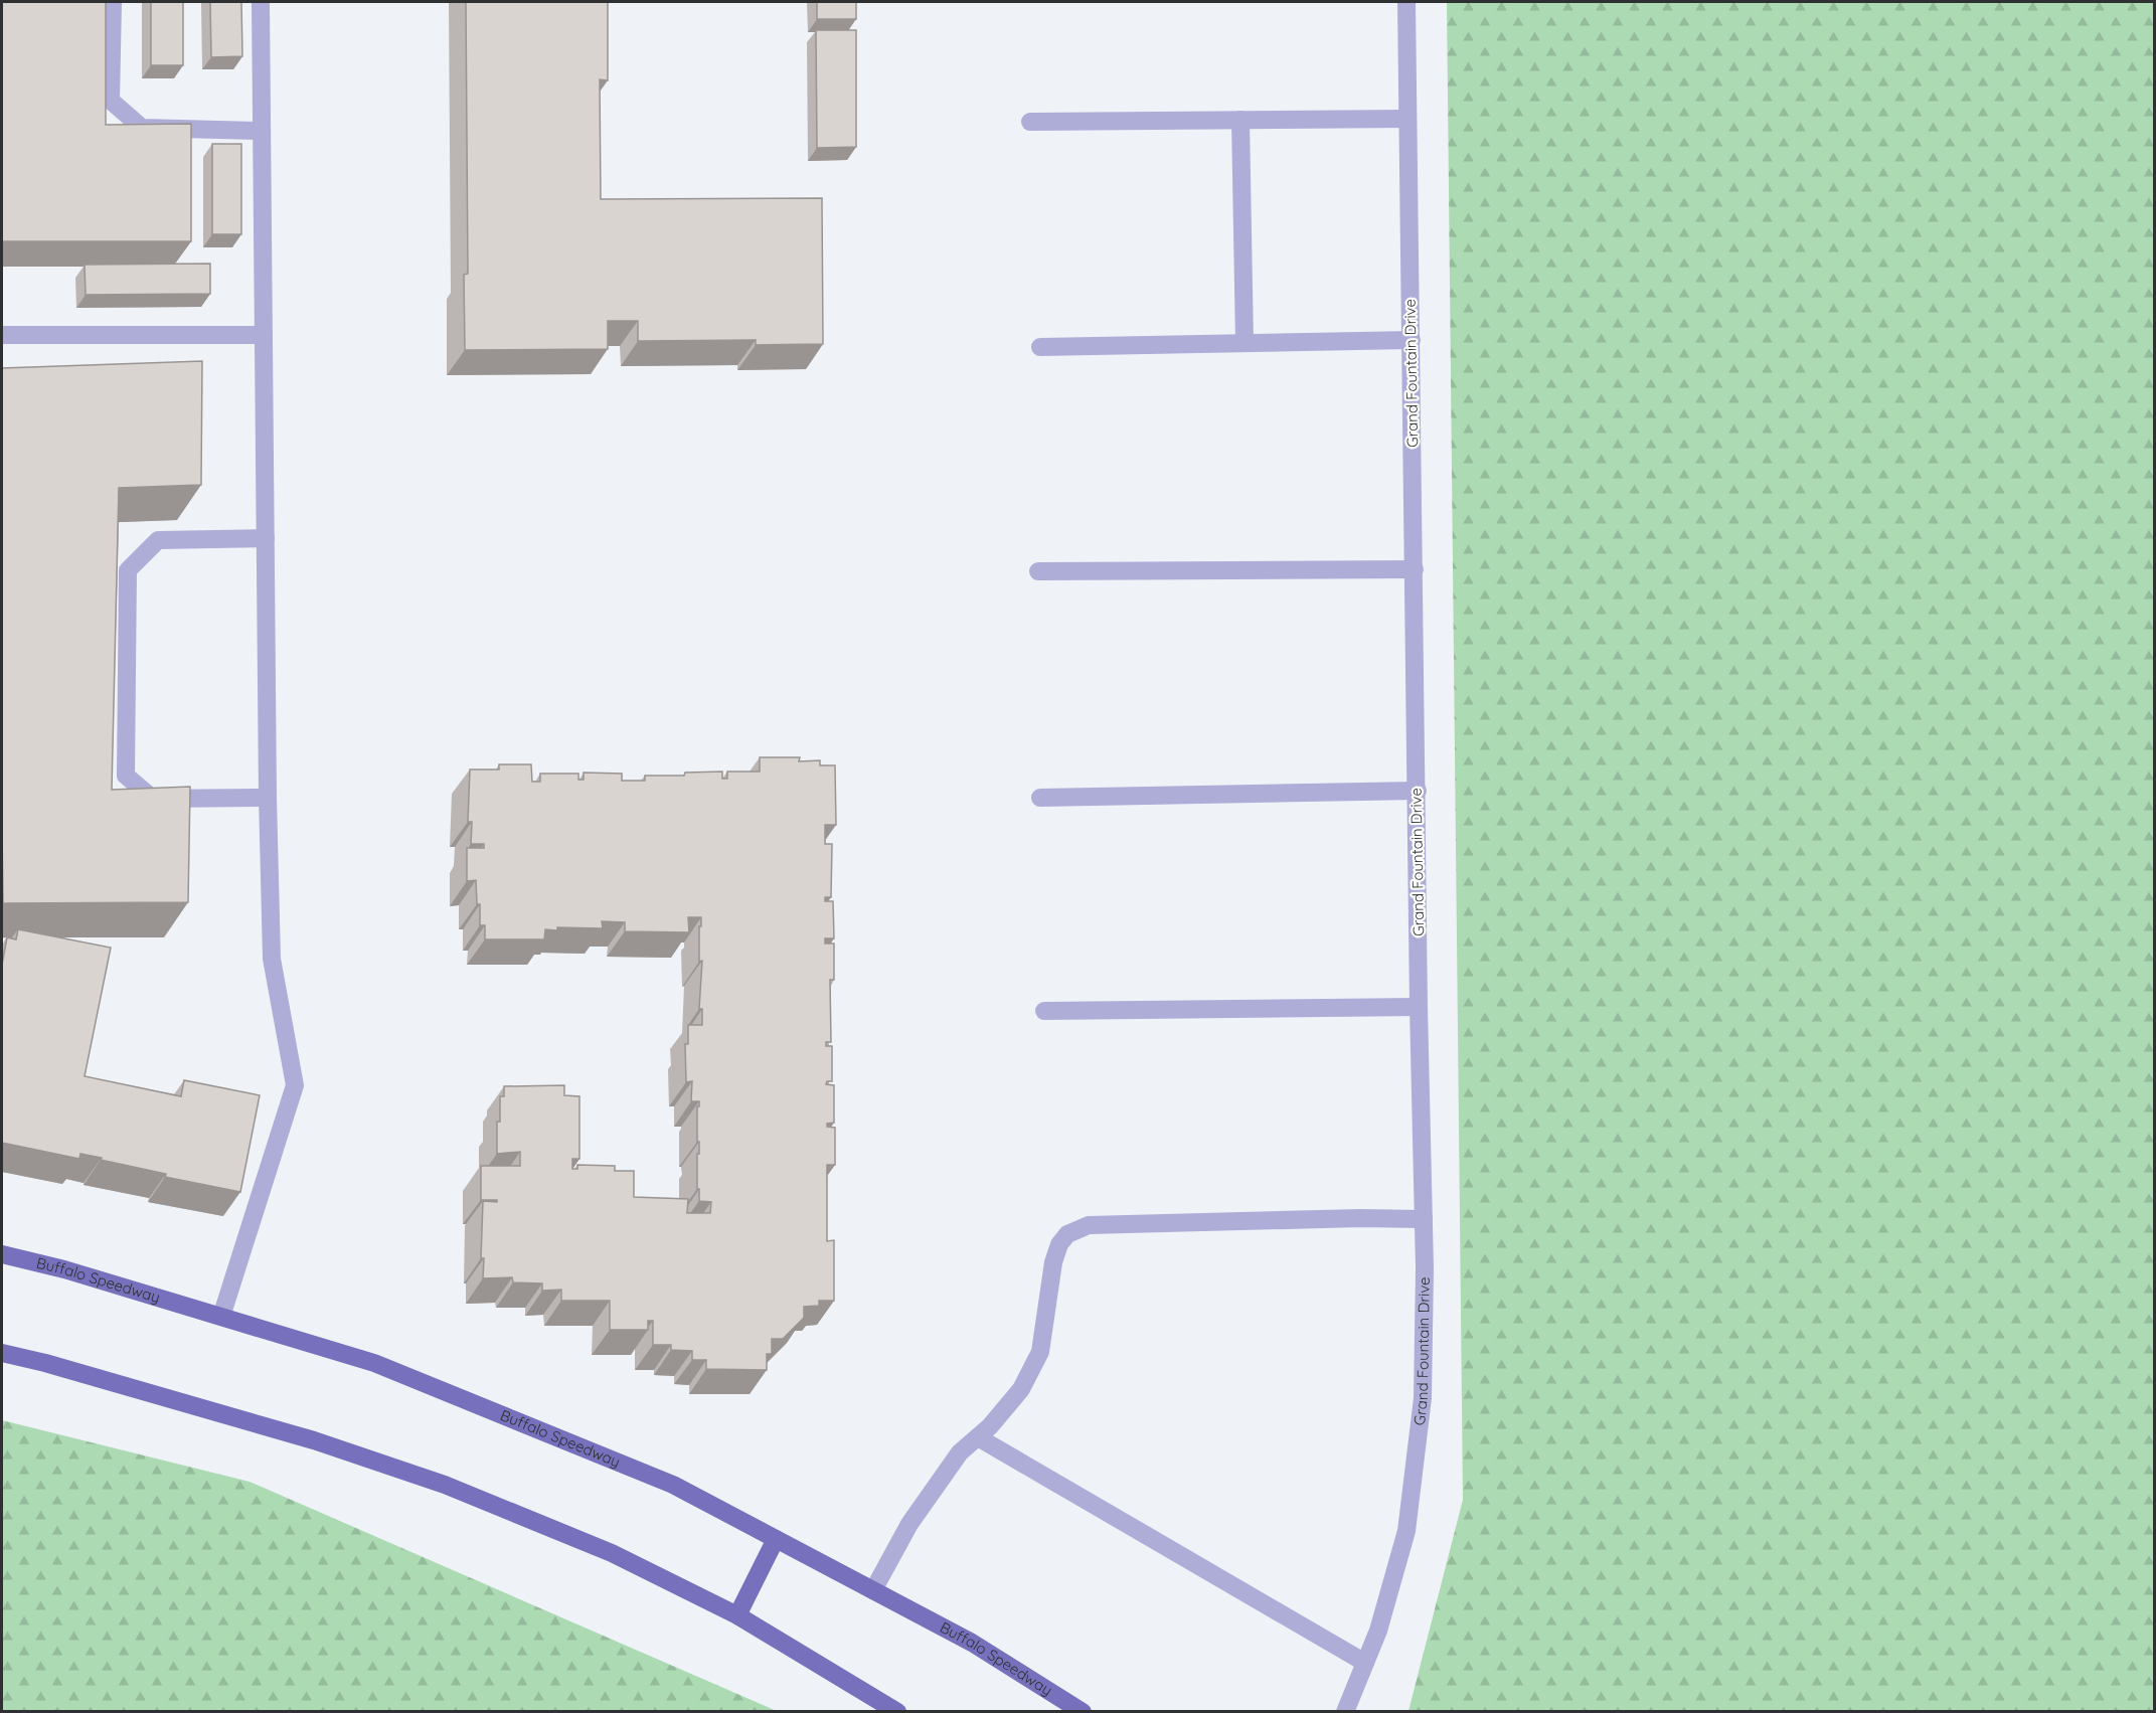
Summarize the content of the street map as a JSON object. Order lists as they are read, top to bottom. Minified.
{"streets":{"main road":["Buffalo Speedway"],"street":["Grand Fountain Drive"]}}
